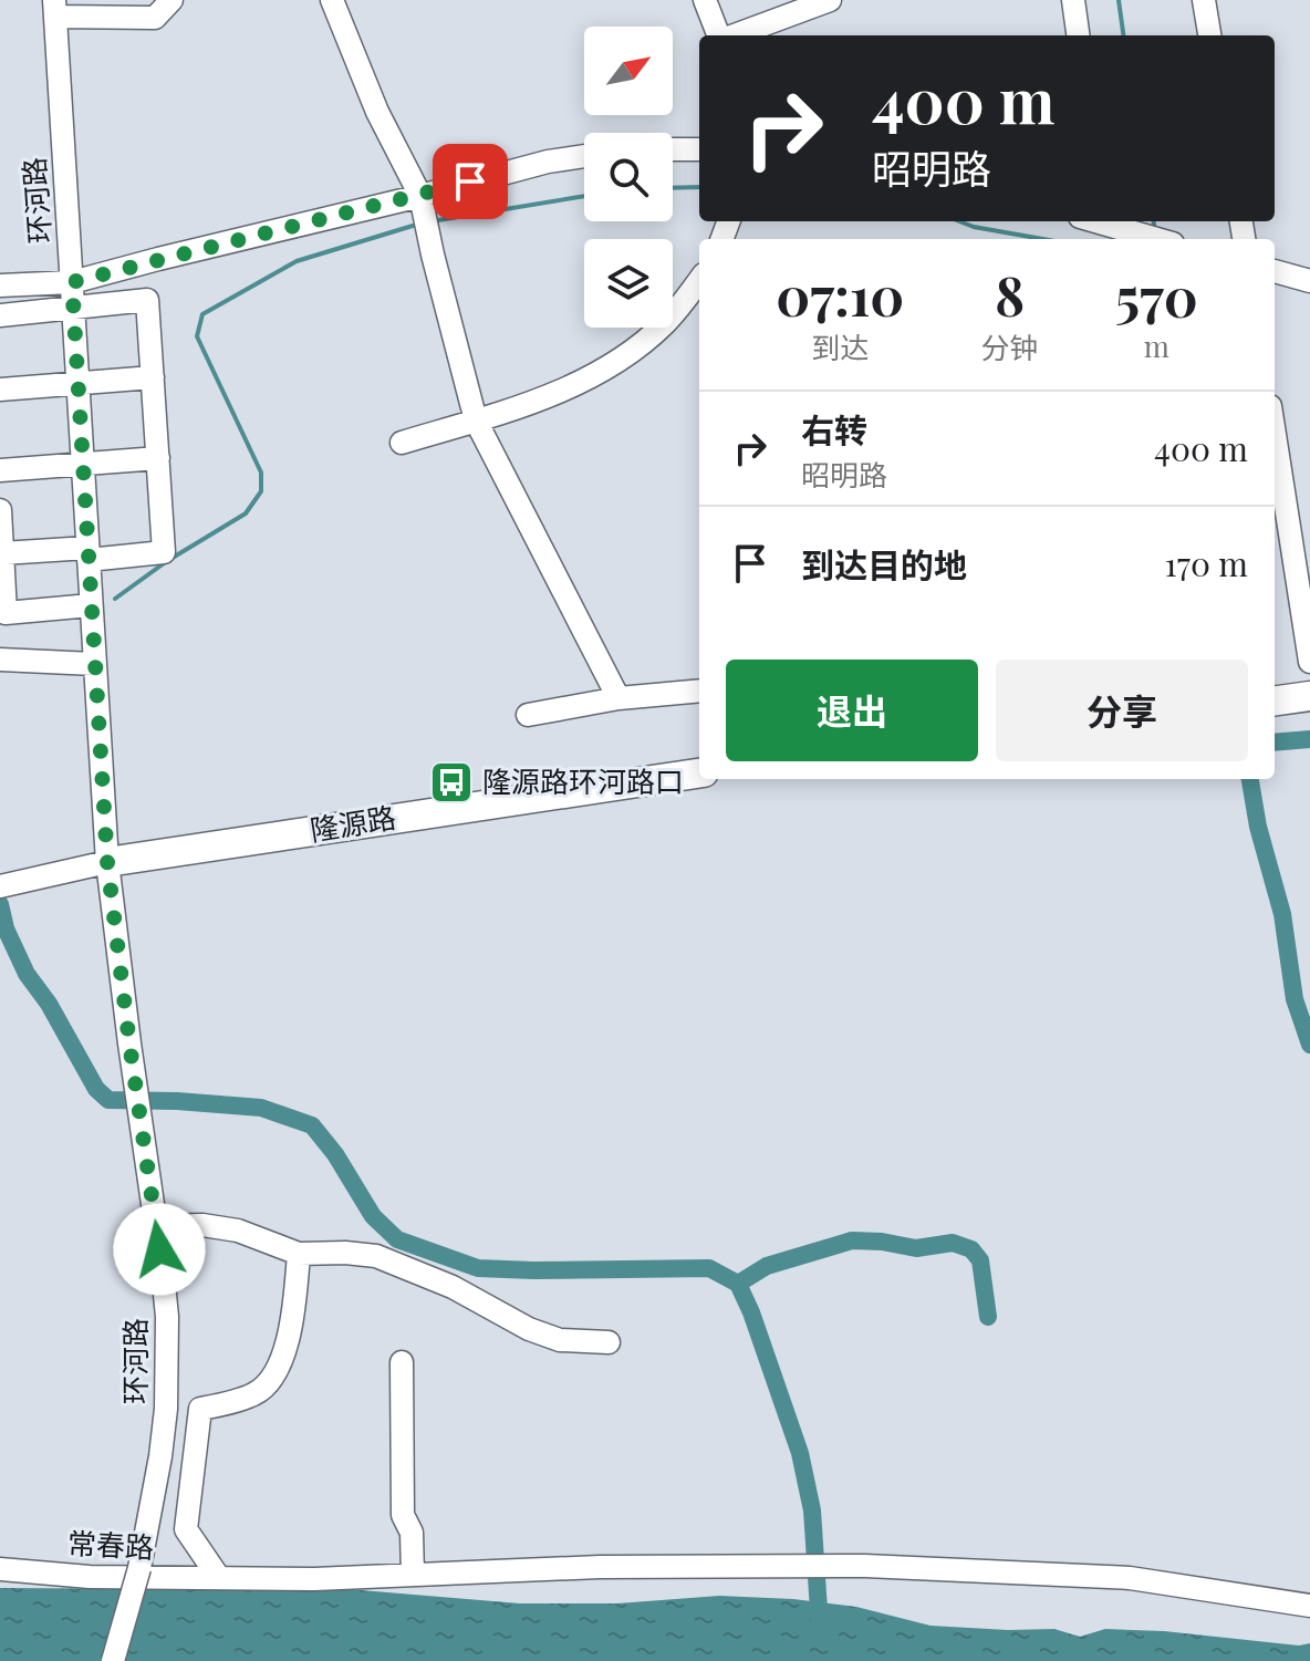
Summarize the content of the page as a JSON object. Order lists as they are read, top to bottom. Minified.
{"streets":{"main road":["隆源路"],"street":["环河路","常春路"]},"crossings":[["环河路","隆源路"]],"places":{"bus stop":["隆源路环河路口"]},"north":"top right","page":{"turn":["400 m","昭明路"],"eta":["07:10","到达","8","分钟","570","m"],"list":[{"name":"右转","note":"昭明路","value":"400 m"},{"name":"到达目的地","value":"170 m"}],"buttons":["退出","分享"]}}
